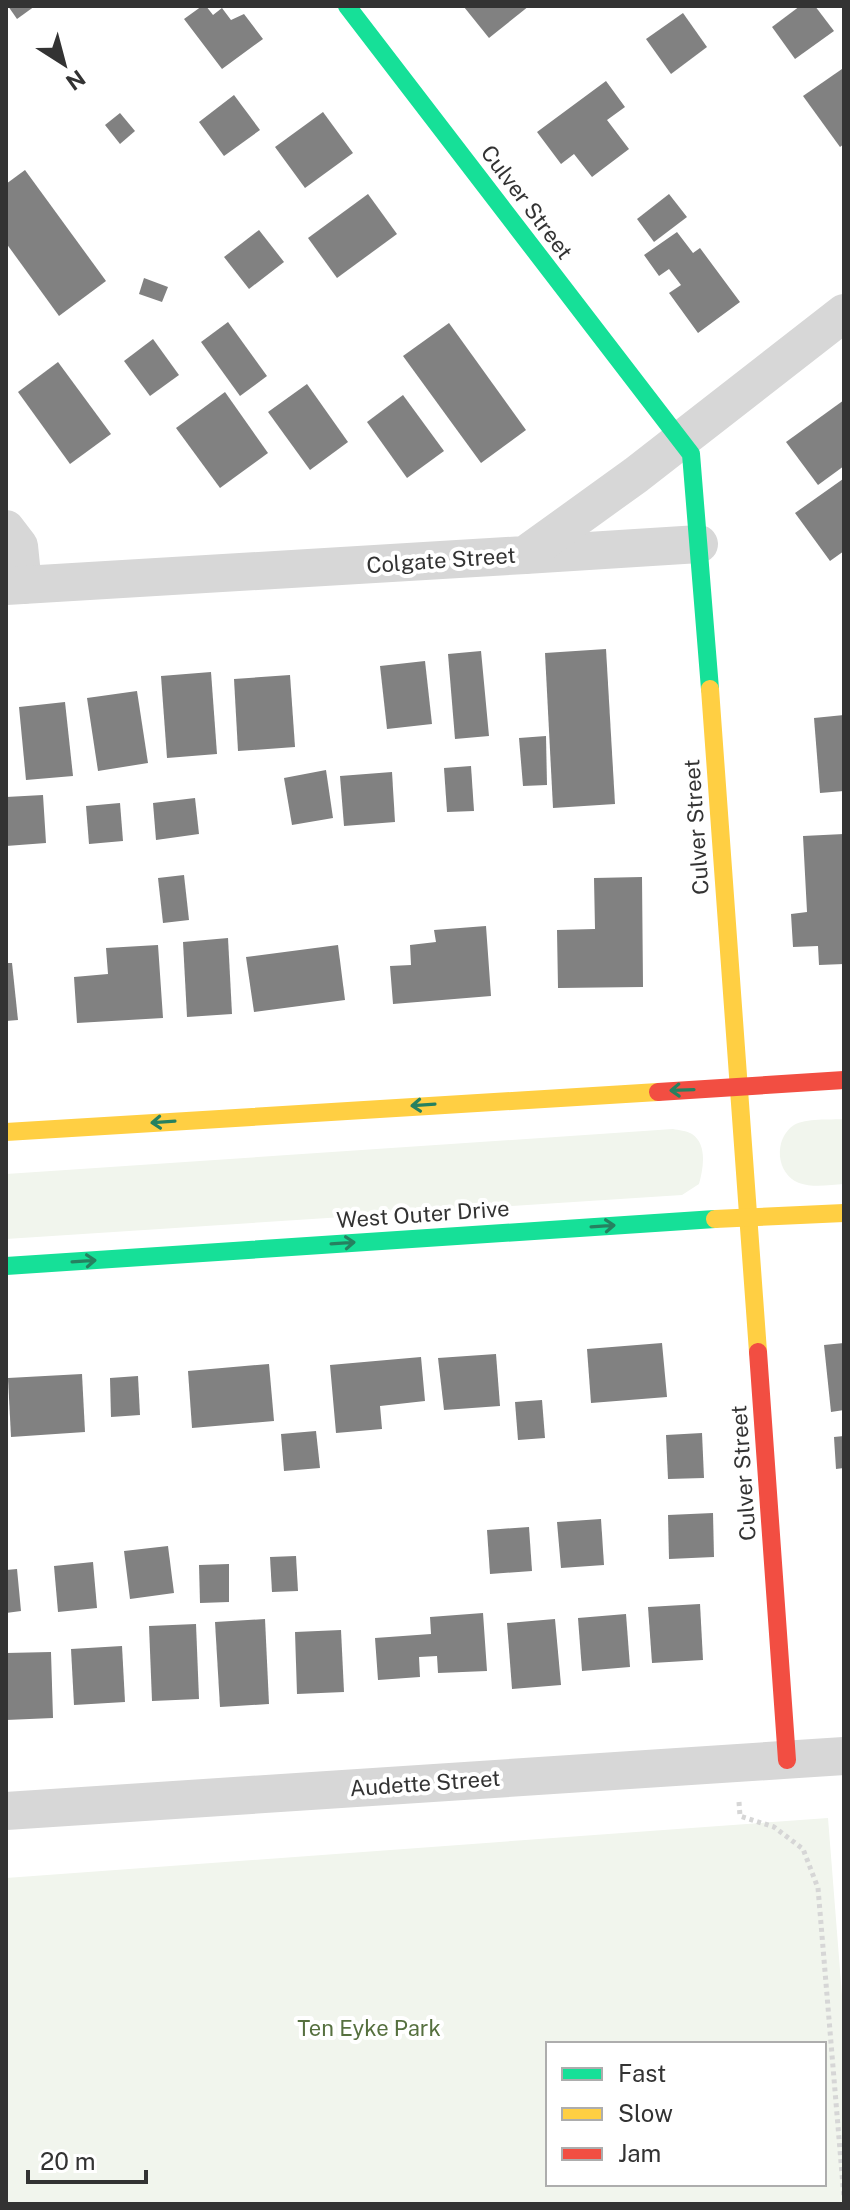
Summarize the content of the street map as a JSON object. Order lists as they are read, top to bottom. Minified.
{"streets":{"street":["Culver Street","Colgate Street","West Outer Drive","Audette Street"]},"crossings":[["Culver Street","Colgate Street"],["Culver Street","West Outer Drive"],["Culver Street","Audette Street"]],"parks":["Ten Eyke Park"],"legend":["Fast","Slow","Jam"],"scale_bar":"20 m","north":"bottom right"}
